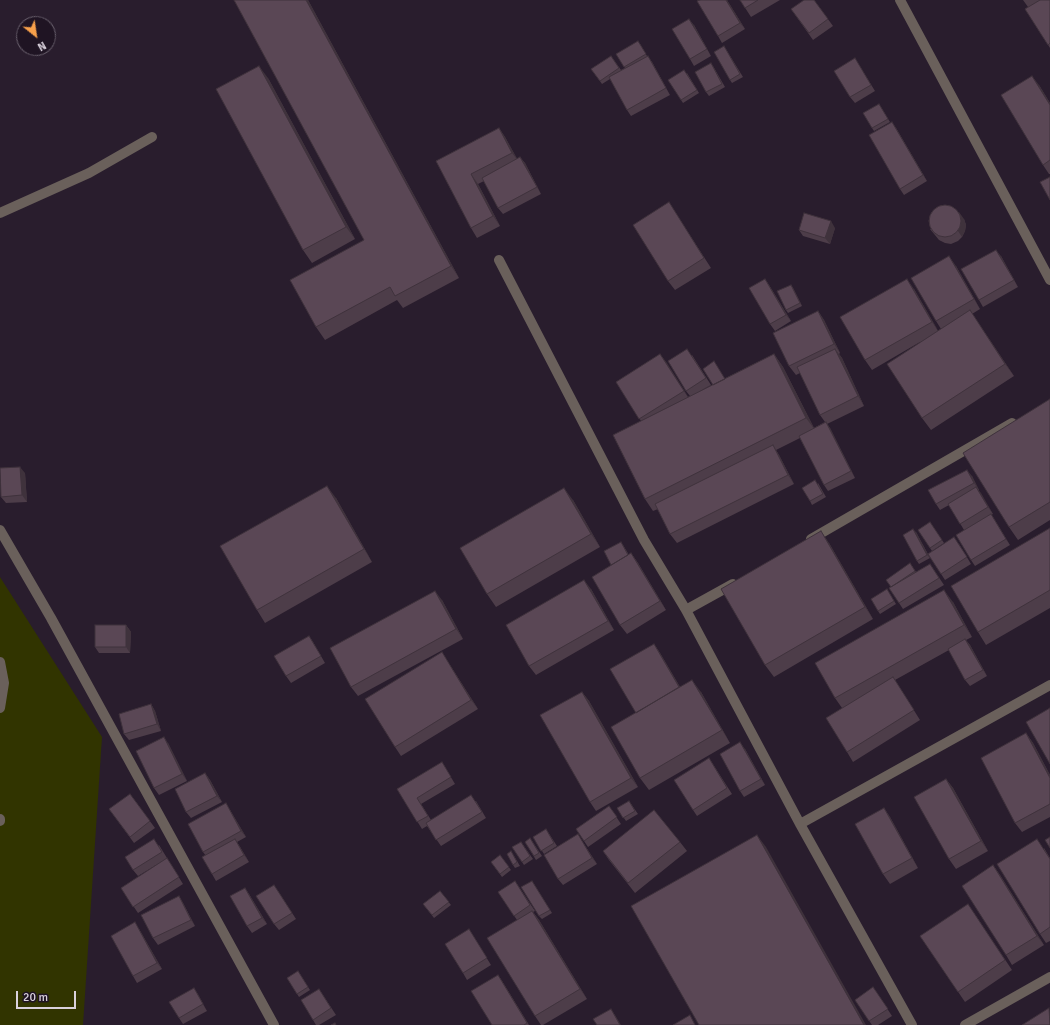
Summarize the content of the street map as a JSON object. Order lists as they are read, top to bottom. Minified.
{"scale_bar":"20 m","north":"bottom right"}
